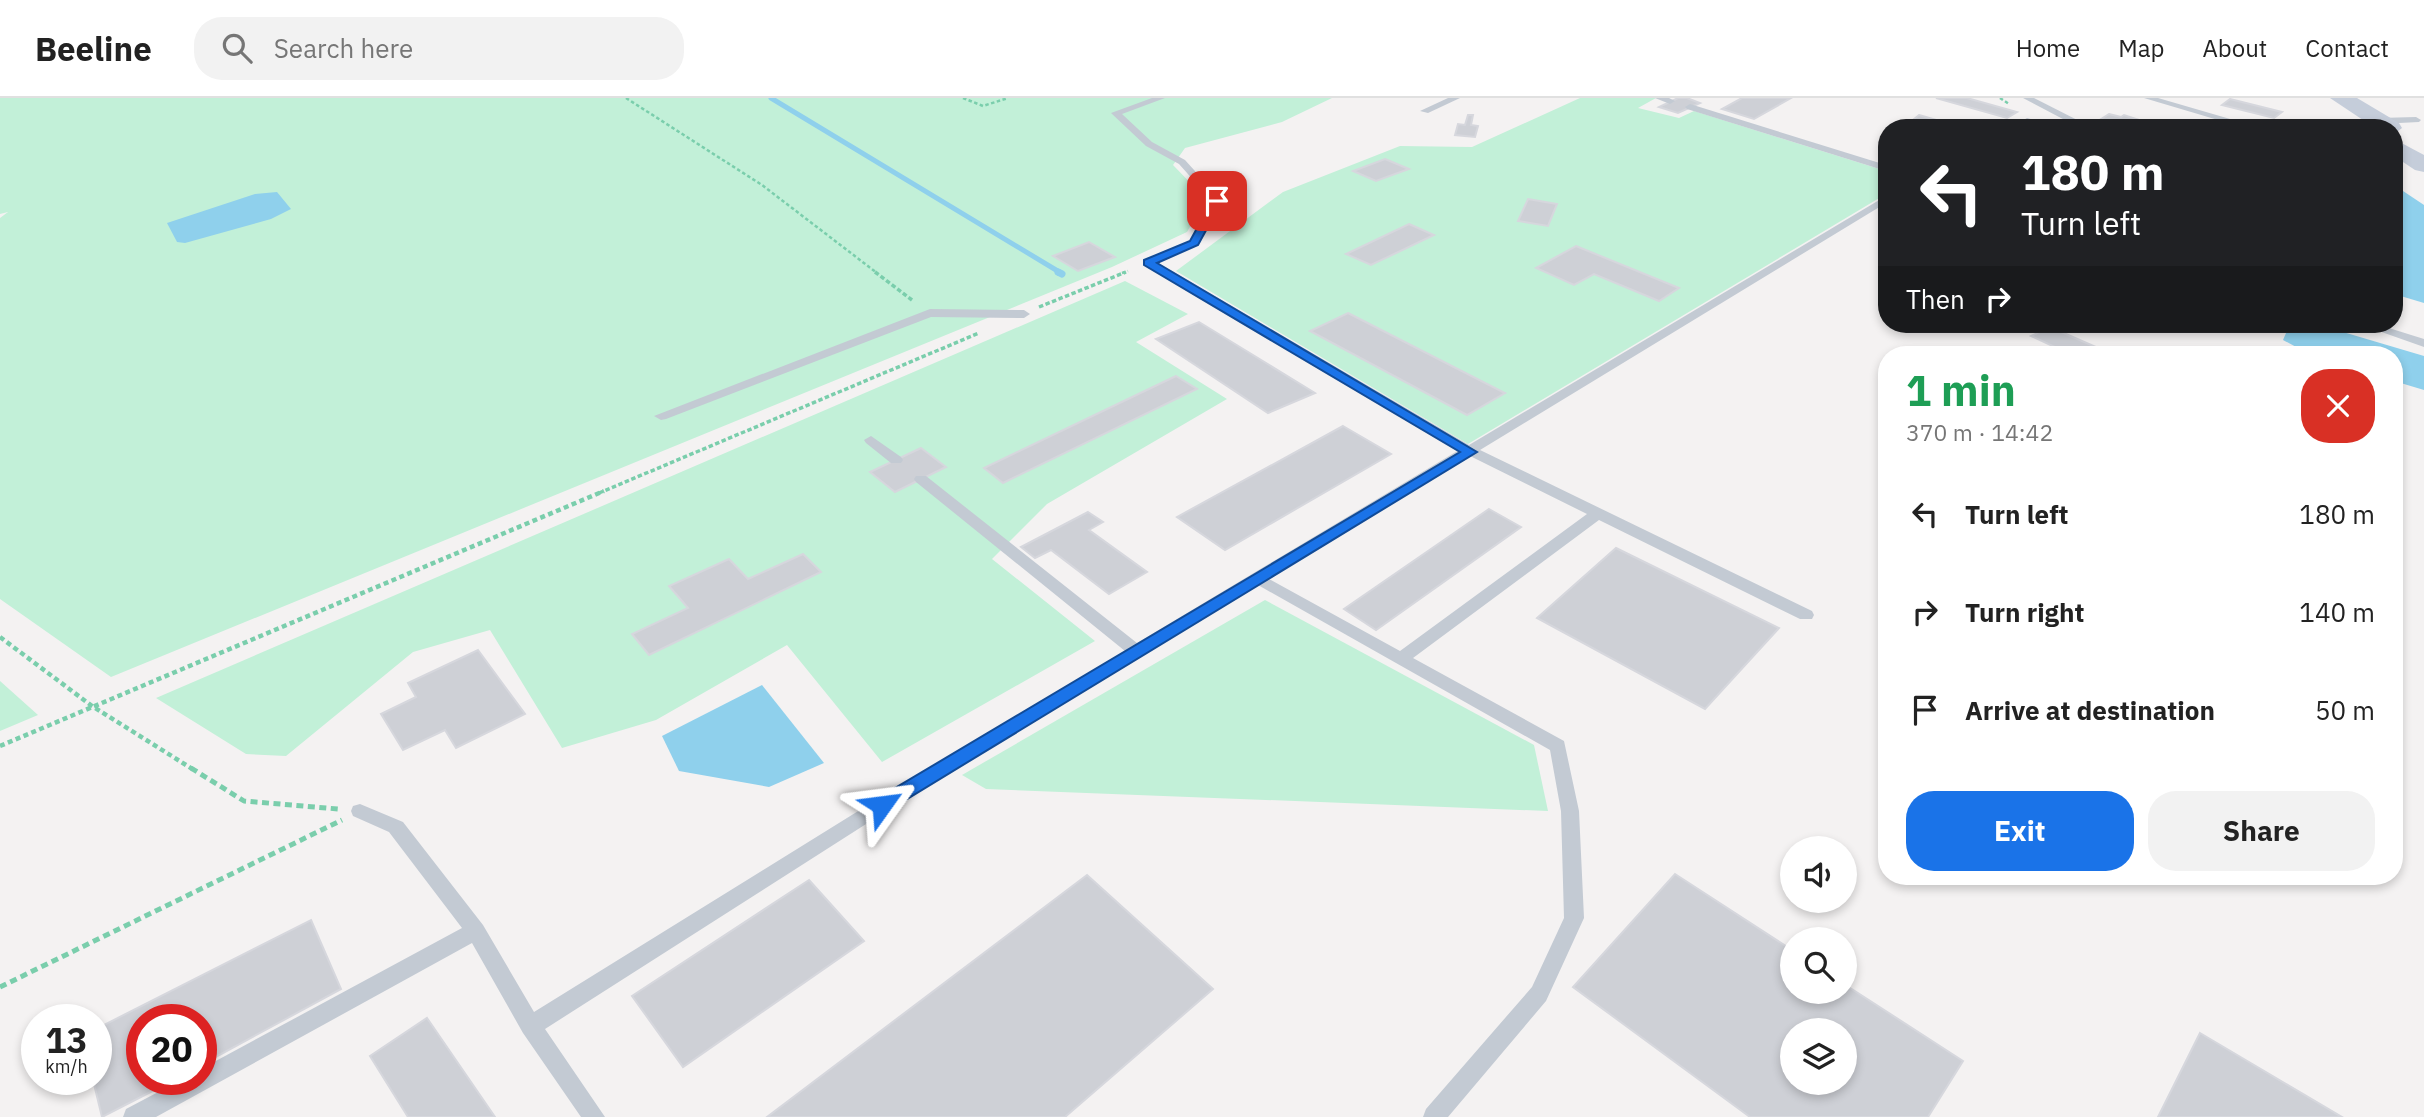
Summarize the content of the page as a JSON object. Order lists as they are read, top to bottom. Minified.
{"page":{"header":"Beeline","search":"Search here","nav":["Home","Map","About","Contact"],"turn":["180 m","Turn left"],"then":"Then","heading":["1 min","370 m · 14:42"],"list":[{"name":"Turn left","value":"180 m"},{"name":"Turn right","value":"140 m"},{"name":"Arrive at destination","value":"50 m"}],"buttons":["Exit","Share"],"speed":"13 km/h","limit":"20"}}
